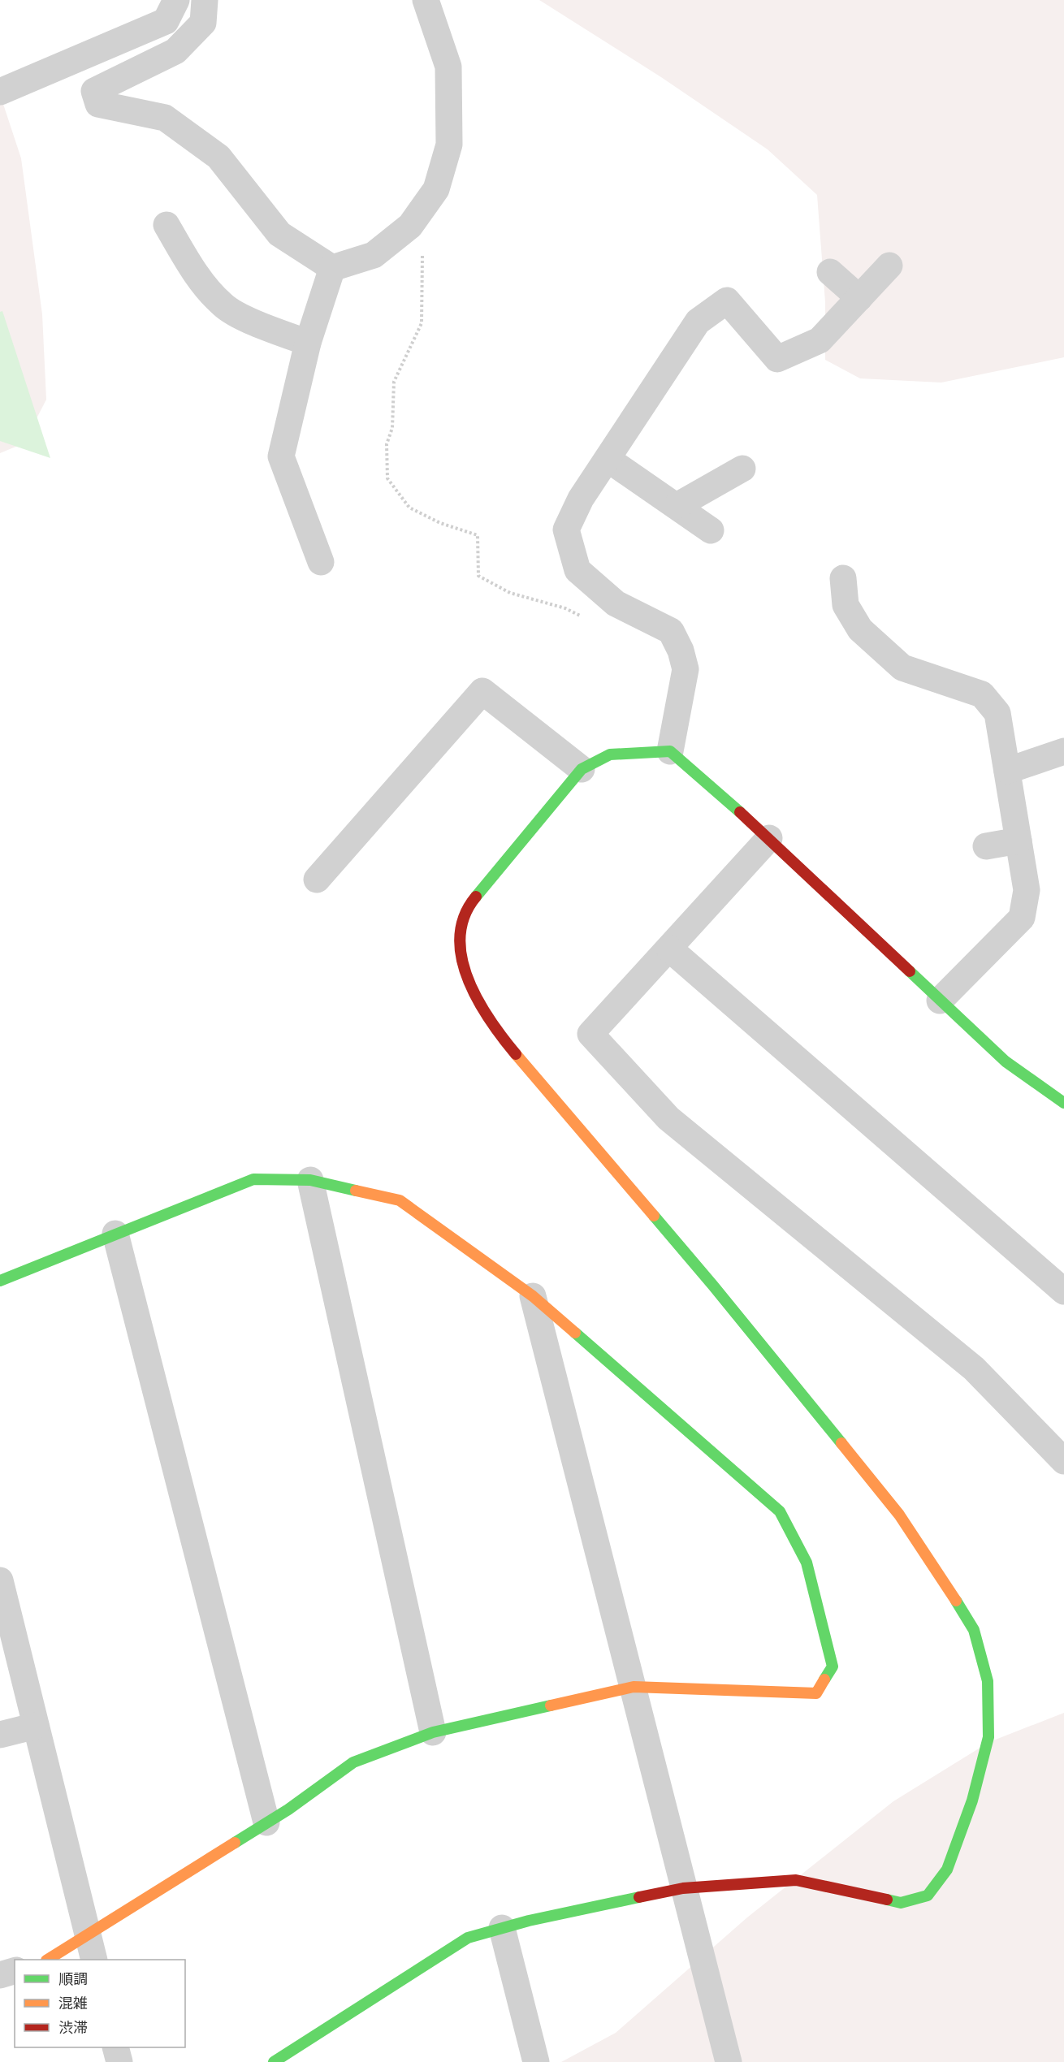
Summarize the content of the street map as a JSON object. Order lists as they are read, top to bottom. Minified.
{"legend":["順調","混雑","渋滞"]}
